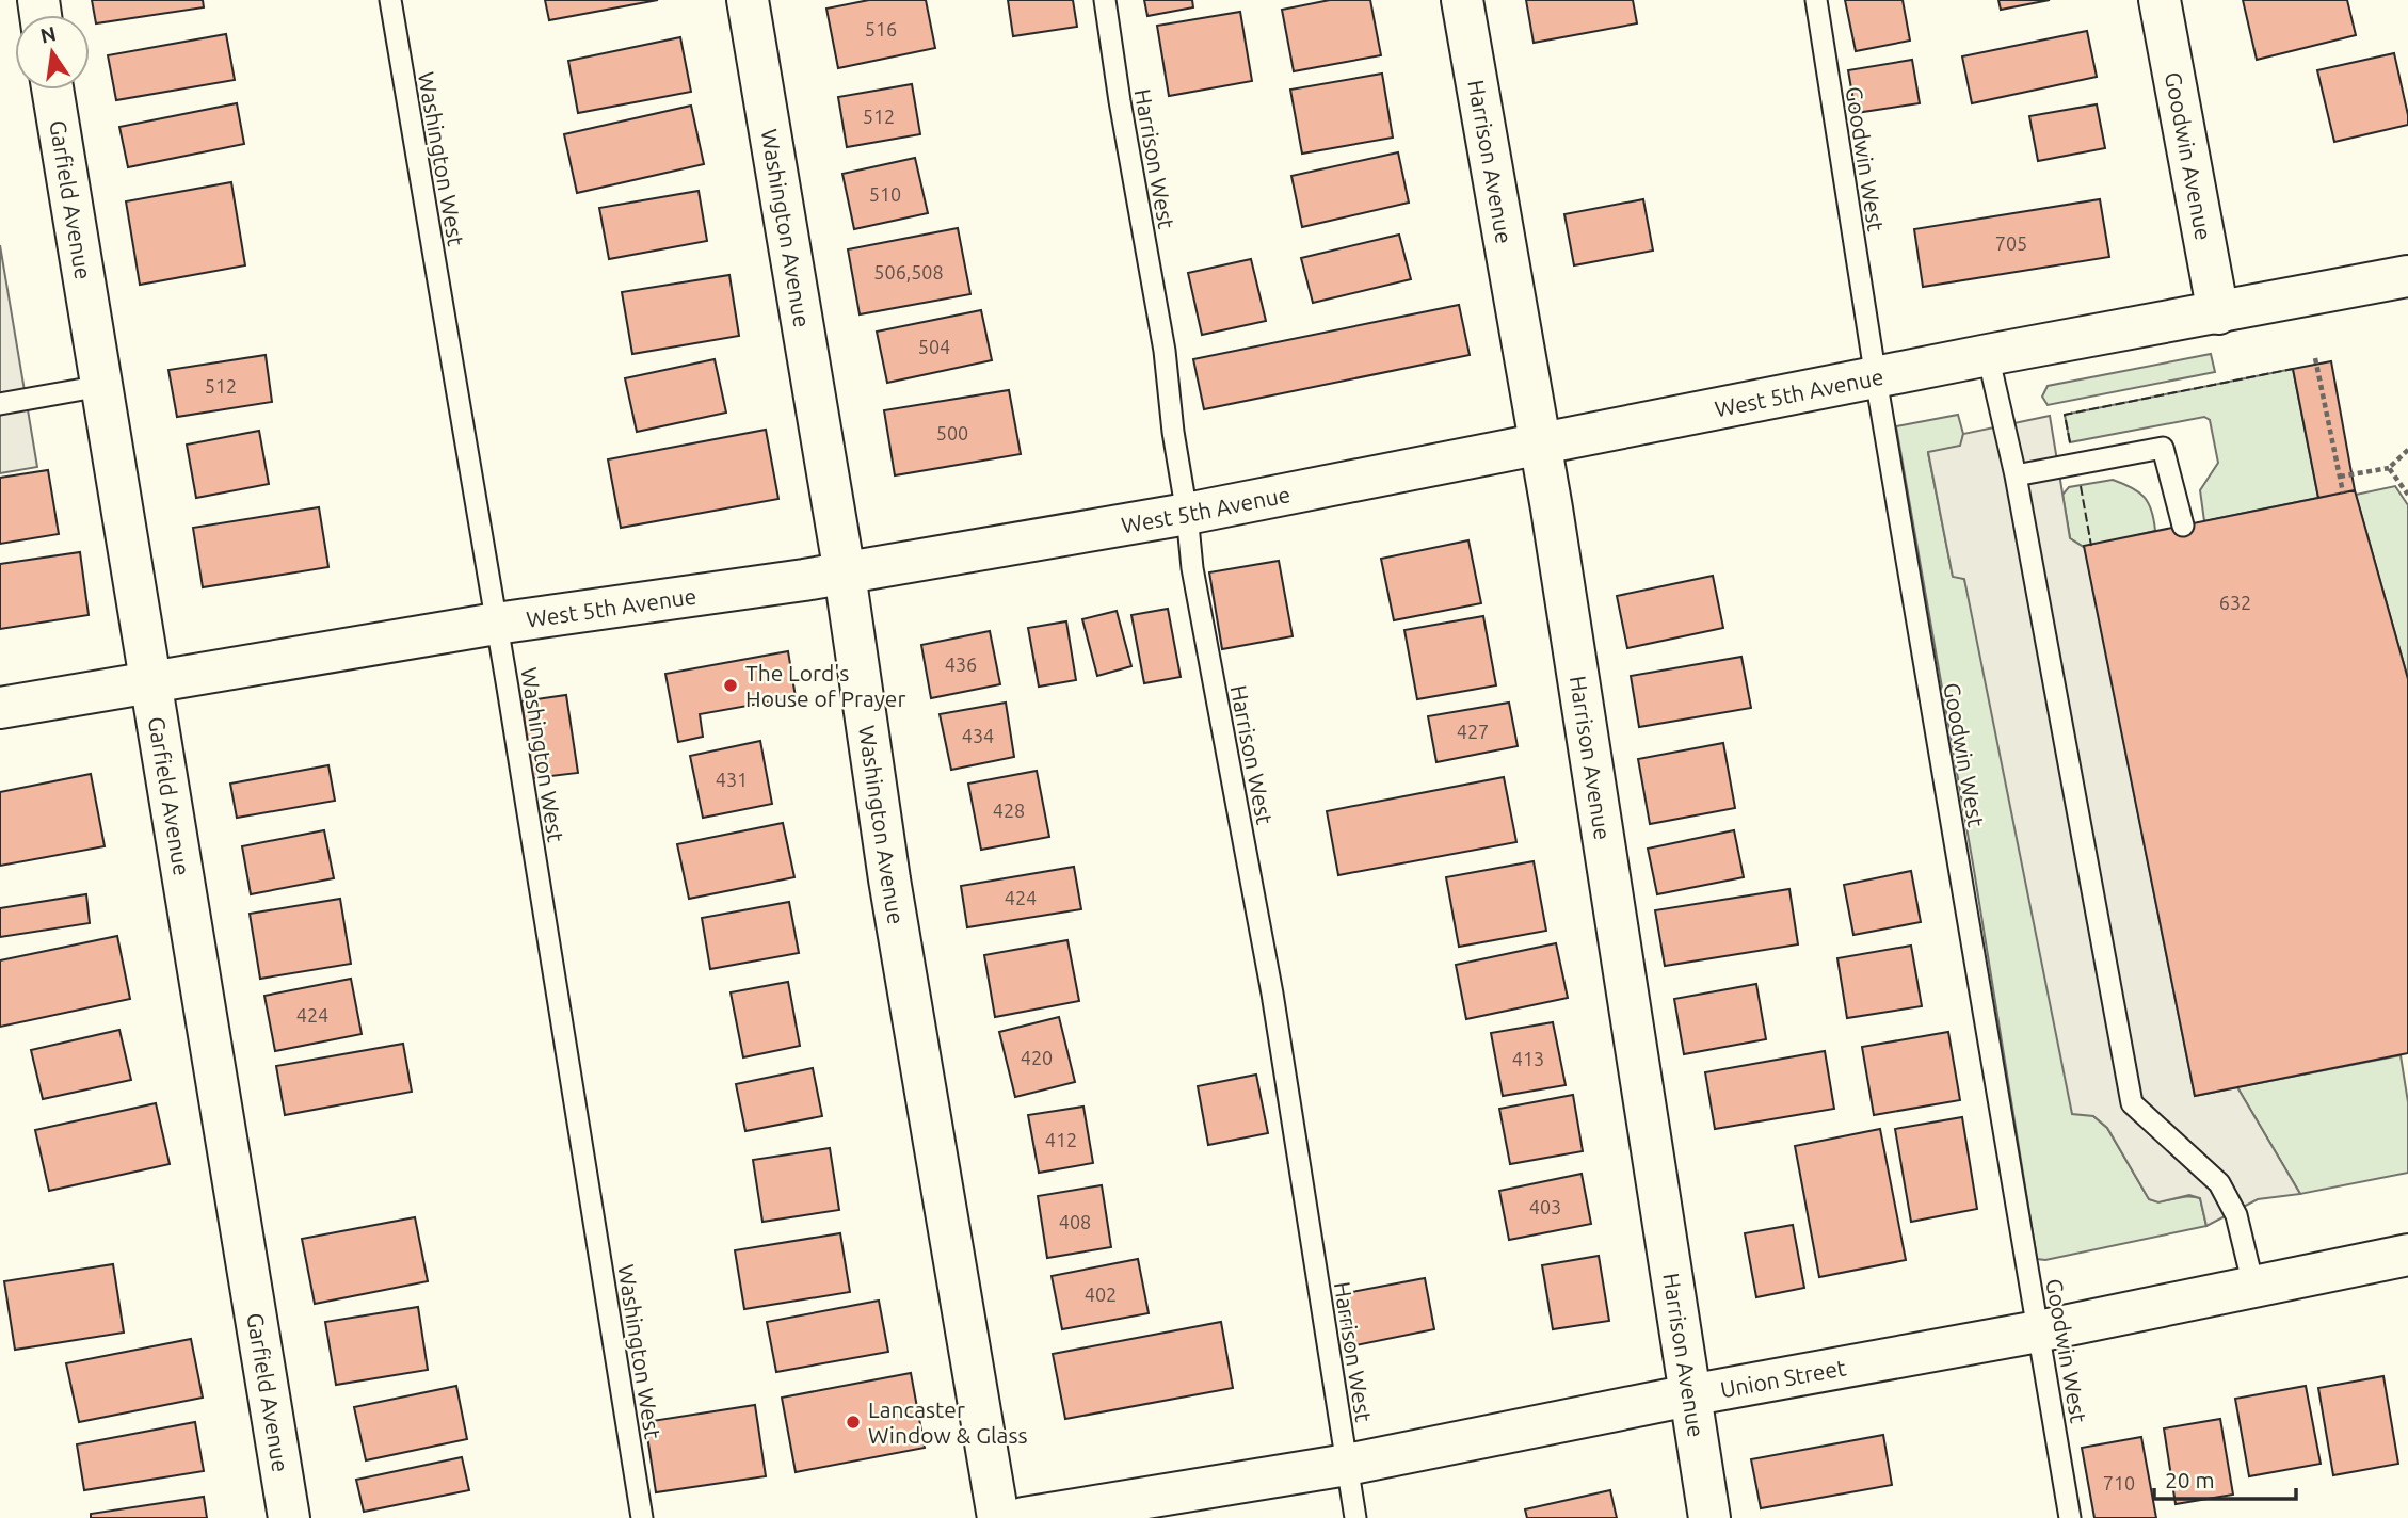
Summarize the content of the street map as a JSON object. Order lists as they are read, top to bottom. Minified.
{"streets":{"street":["Goodwin Avenue","Harrison Avenue","Garfield Avenue","Washington Avenue","West 5th Avenue","Union Street"],"lane":["Washington West","Harrison West","Goodwin West"]},"crossings":[["Goodwin Avenue","West 5th Avenue"],["Washington West","West 5th Avenue"],["Harrison West","West 5th Avenue"],["Harrison West","Union Street"],["Goodwin West","West 5th Avenue"],["Goodwin West","Union Street"],["Harrison Avenue","West 5th Avenue"],["Harrison Avenue","Union Street"],["Garfield Avenue","West 5th Avenue"],["Washington Avenue","West 5th Avenue"]],"places":["The Lord's House of Prayer","Lancaster Window & Glass"],"house_numbers":["516","512","510","705","506,508","504","512","500","632","436","427","434","431","428","424","424","420","413","412","403","408","402","710"],"scale_bar":"20 m","north":"top"}
